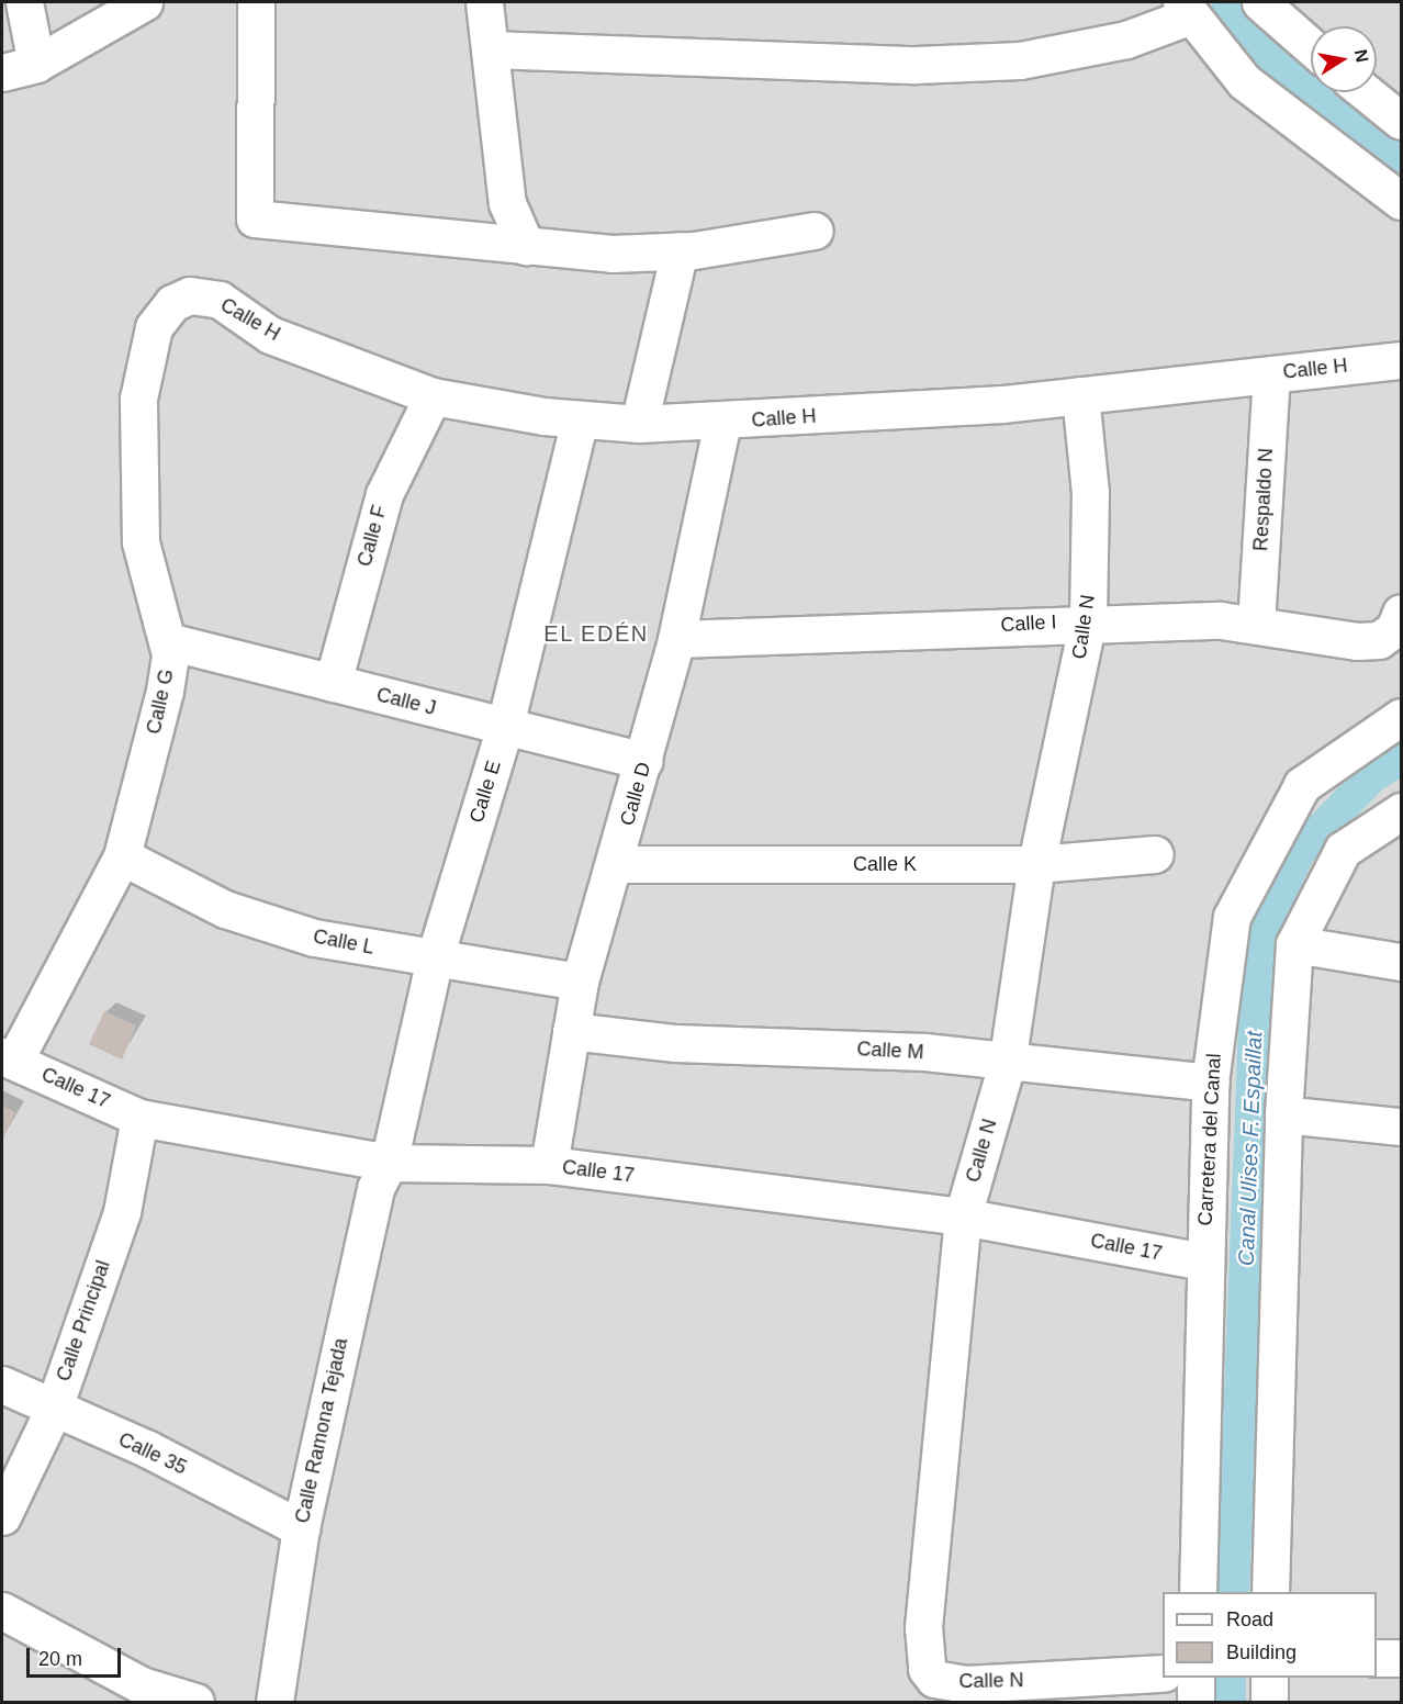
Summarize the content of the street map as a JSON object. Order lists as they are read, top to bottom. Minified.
{"streets":{"street":["Calle H","Respaldo N","Calle F","Calle I","Calle N","Calle G","Calle J","Calle E","Calle D","Calle K","Calle L","Calle M","Calle 17","Carretera del Canal","Calle Principal","Calle Ramona Tejada","Calle 35"]},"crossings":[["Calle H","Respaldo N"],["Calle H","Calle F"],["Calle H","Calle N"],["Calle H","Calle G"],["Calle H","Calle E"],["Calle H","Calle D"],["Respaldo N","Calle I"],["Calle F","Calle J"],["Calle I","Calle N"],["Calle I","Calle D"],["Calle N","Calle K"],["Calle N","Calle M"],["Calle N","Calle 17"],["Calle G","Calle J"],["Calle G","Calle L"],["Calle G","Calle 17"],["Calle J","Calle E"],["Calle J","Calle D"],["Calle E","Calle L"],["Calle E","Calle 17"],["Calle E","Calle Ramona Tejada"],["Calle D","Calle K"],["Calle D","Calle L"],["Calle D","Calle M"],["Calle D","Calle 17"],["Calle M","Carretera del Canal"],["Calle 17","Carretera del Canal"],["Calle 17","Calle Principal"],["Calle 17","Calle Ramona Tejada"],["Calle Principal","Calle 35"],["Calle Ramona Tejada","Calle 35"]],"districts":["EL EDÉN"],"water":["Canal Ulises F. Espaillat"],"legend":["Road","Building"],"scale_bar":"20 m","north":"right"}
